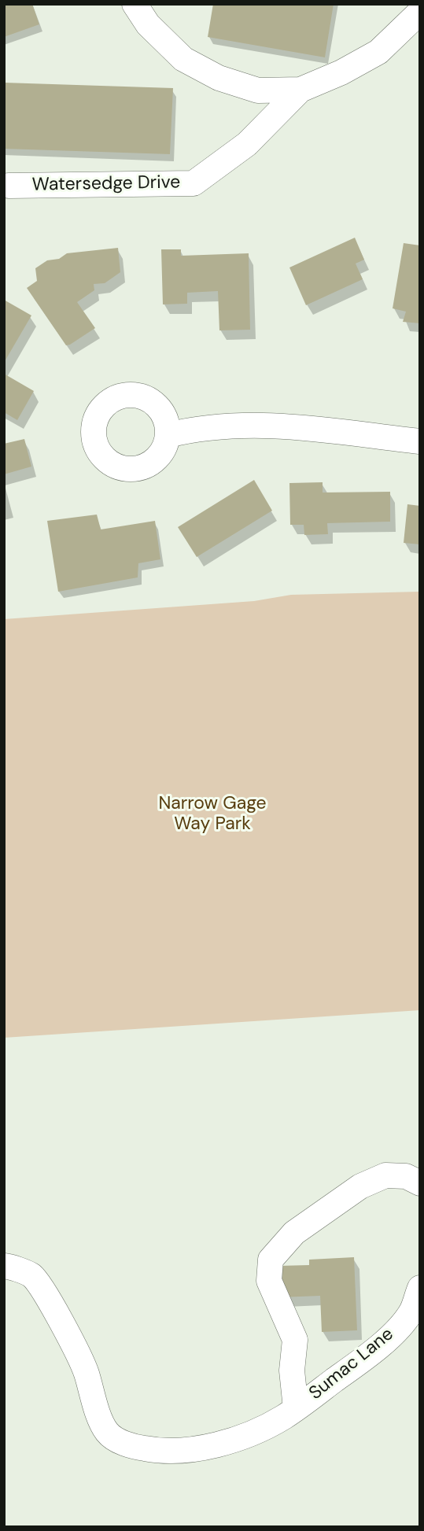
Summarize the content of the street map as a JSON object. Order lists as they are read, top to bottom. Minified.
{"streets":{"street":["Watersedge Drive","Sumac Lane"]},"parks":["Narrow Gage Way Park"]}
